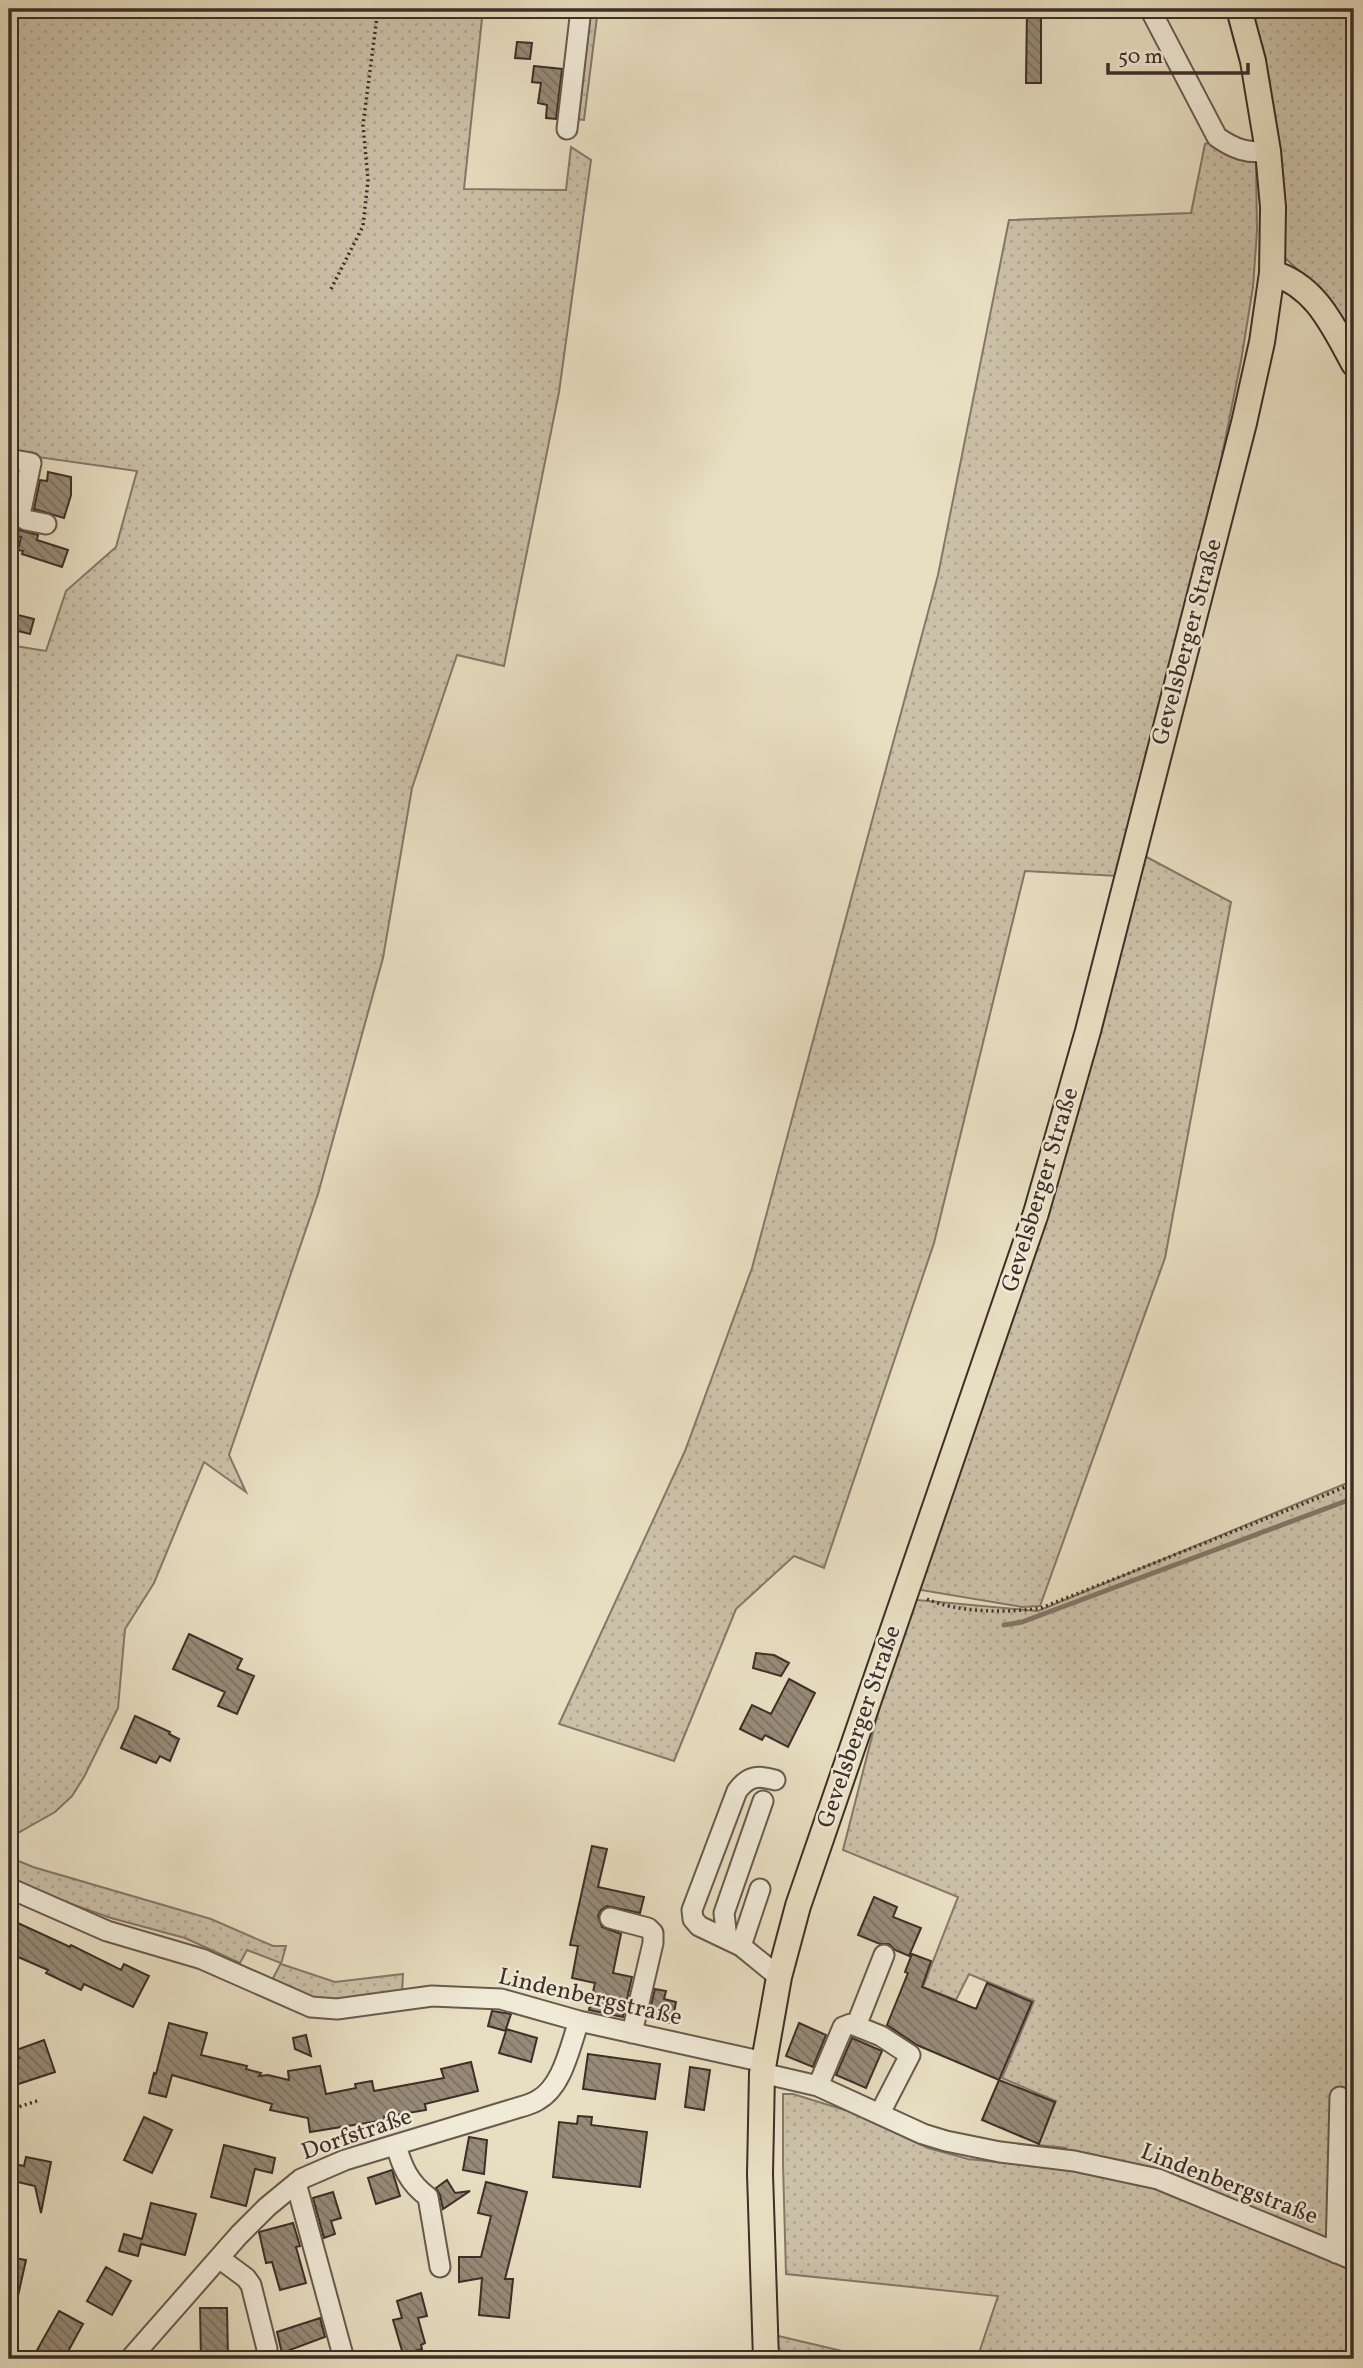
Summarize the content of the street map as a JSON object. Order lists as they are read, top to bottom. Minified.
{"streets":{"main road":["Gevelsberger Straße"],"street":["Lindenbergstraße","Dorfstraße"]},"crossings":[["Gevelsberger Straße","Lindenbergstraße"],["Lindenbergstraße","Dorfstraße"]],"scale_bar":"50 m"}
